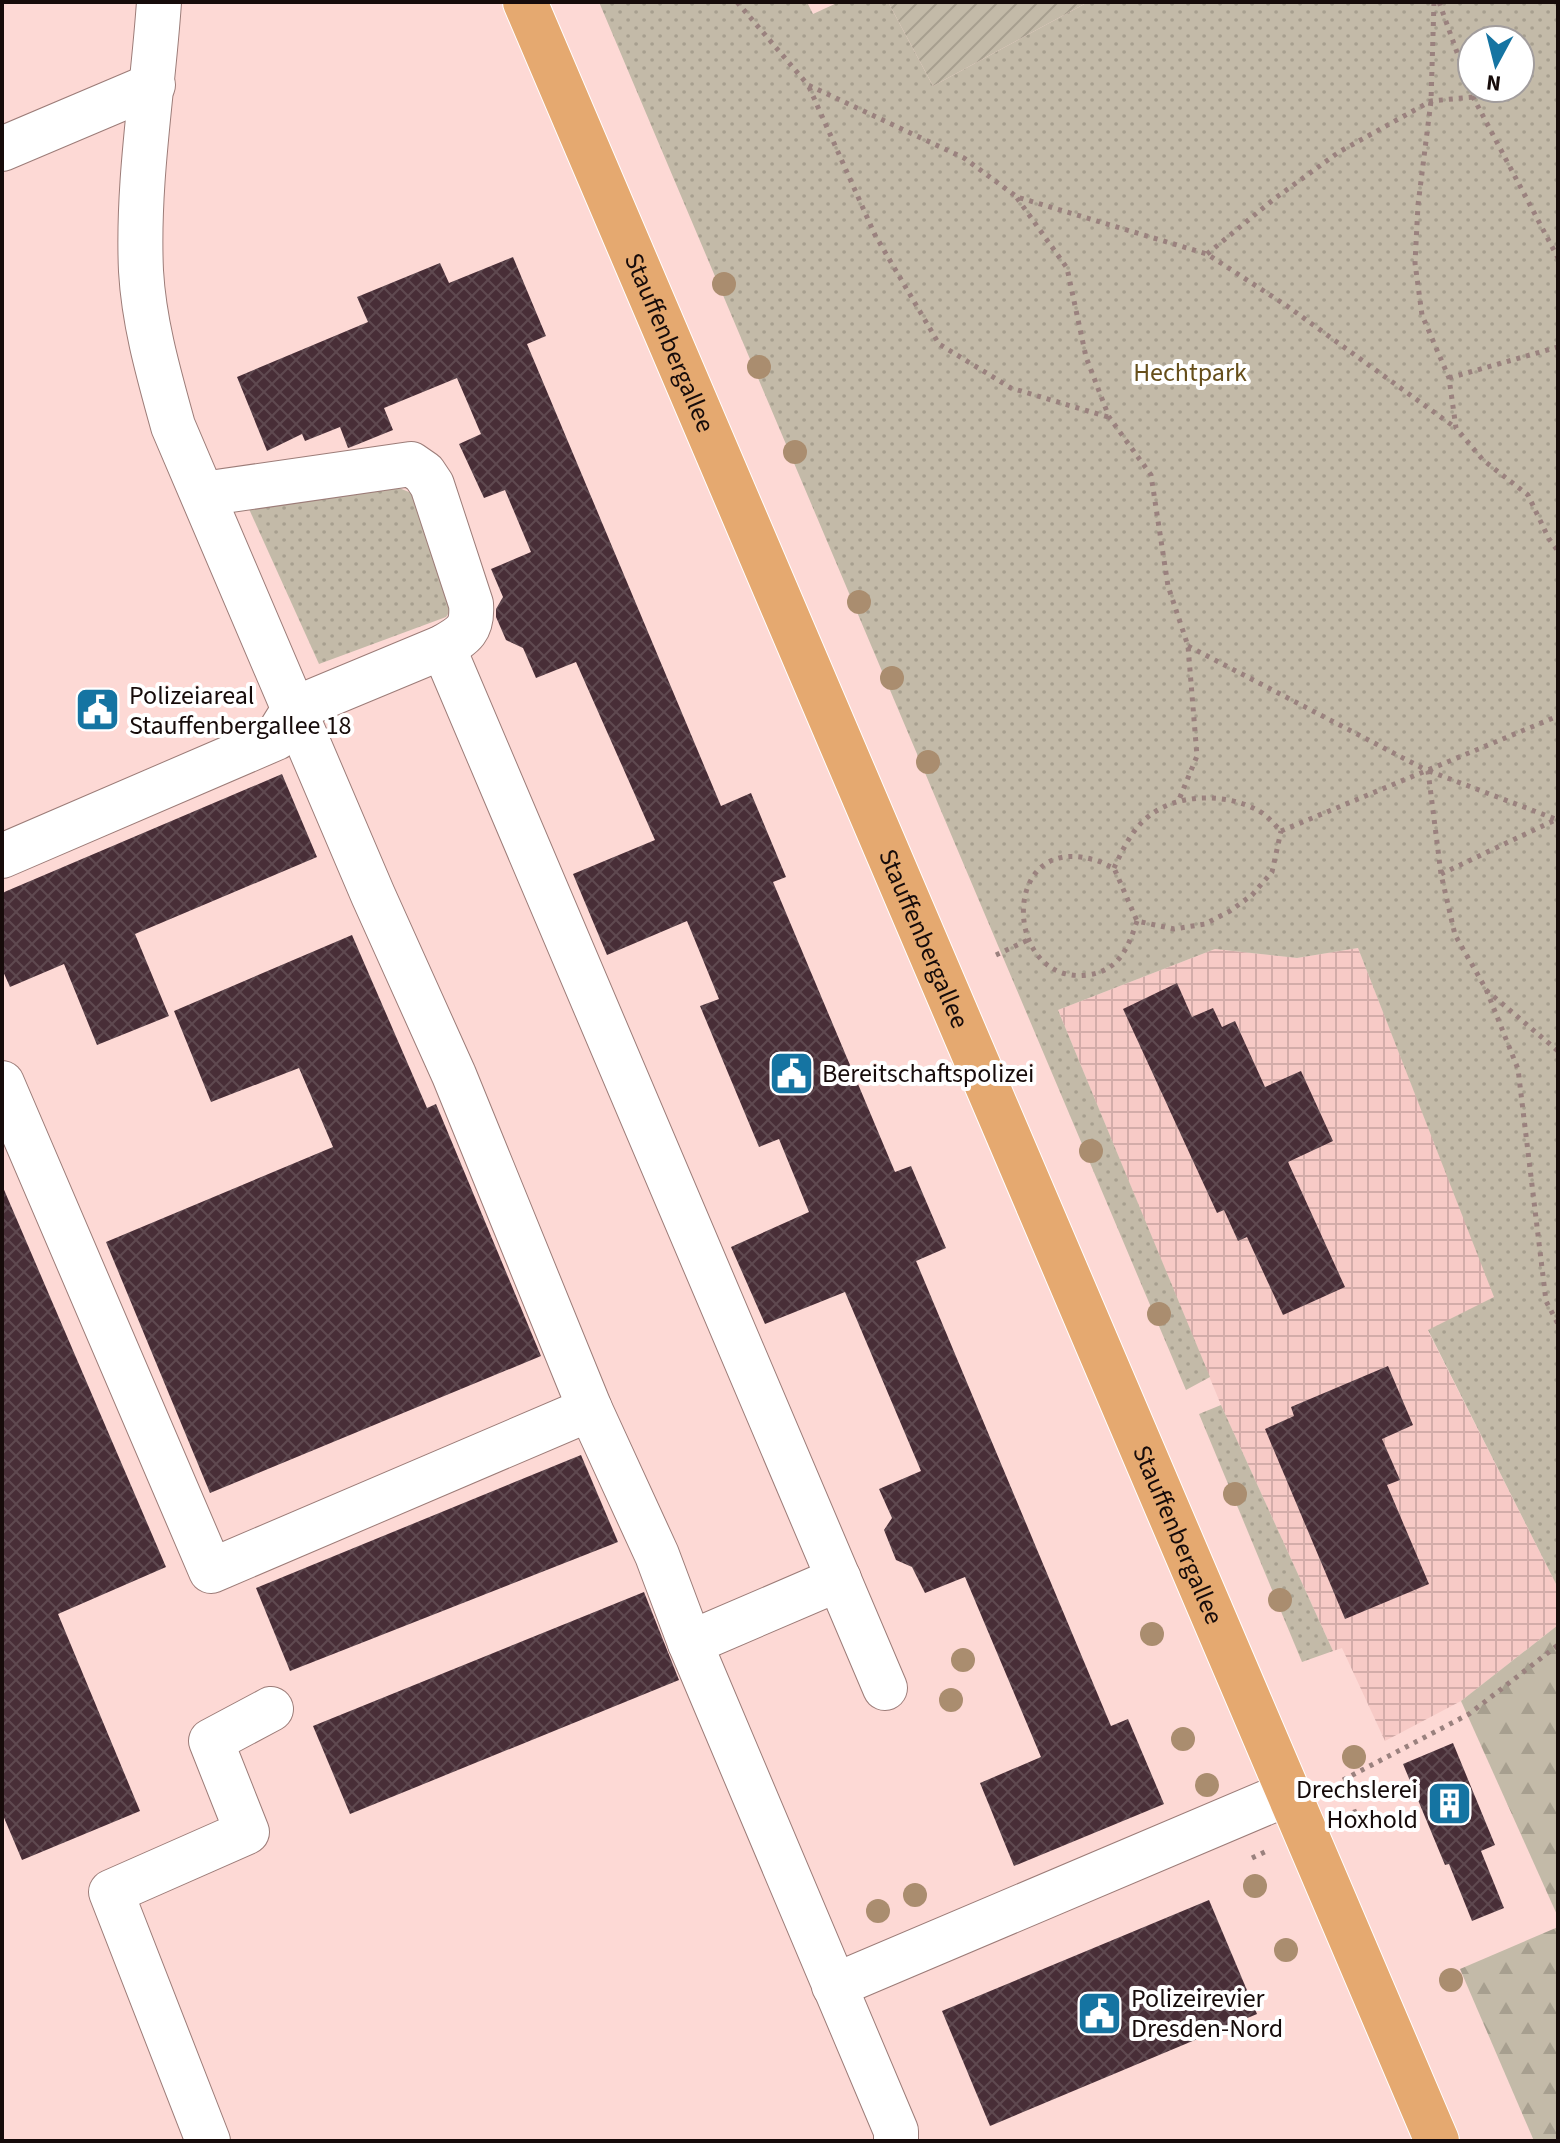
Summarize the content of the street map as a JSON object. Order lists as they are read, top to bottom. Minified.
{"streets":{"main road":["Stauffenbergallee"]},"parks":["Hechtpark"],"places":{"public building":["Polizeiareal Stauffenbergallee 18","Bereitschaftspolizei","Polizeirevier Dresden-Nord"],"building":["Drechslerei Hoxhold"]},"north":"bottom"}
